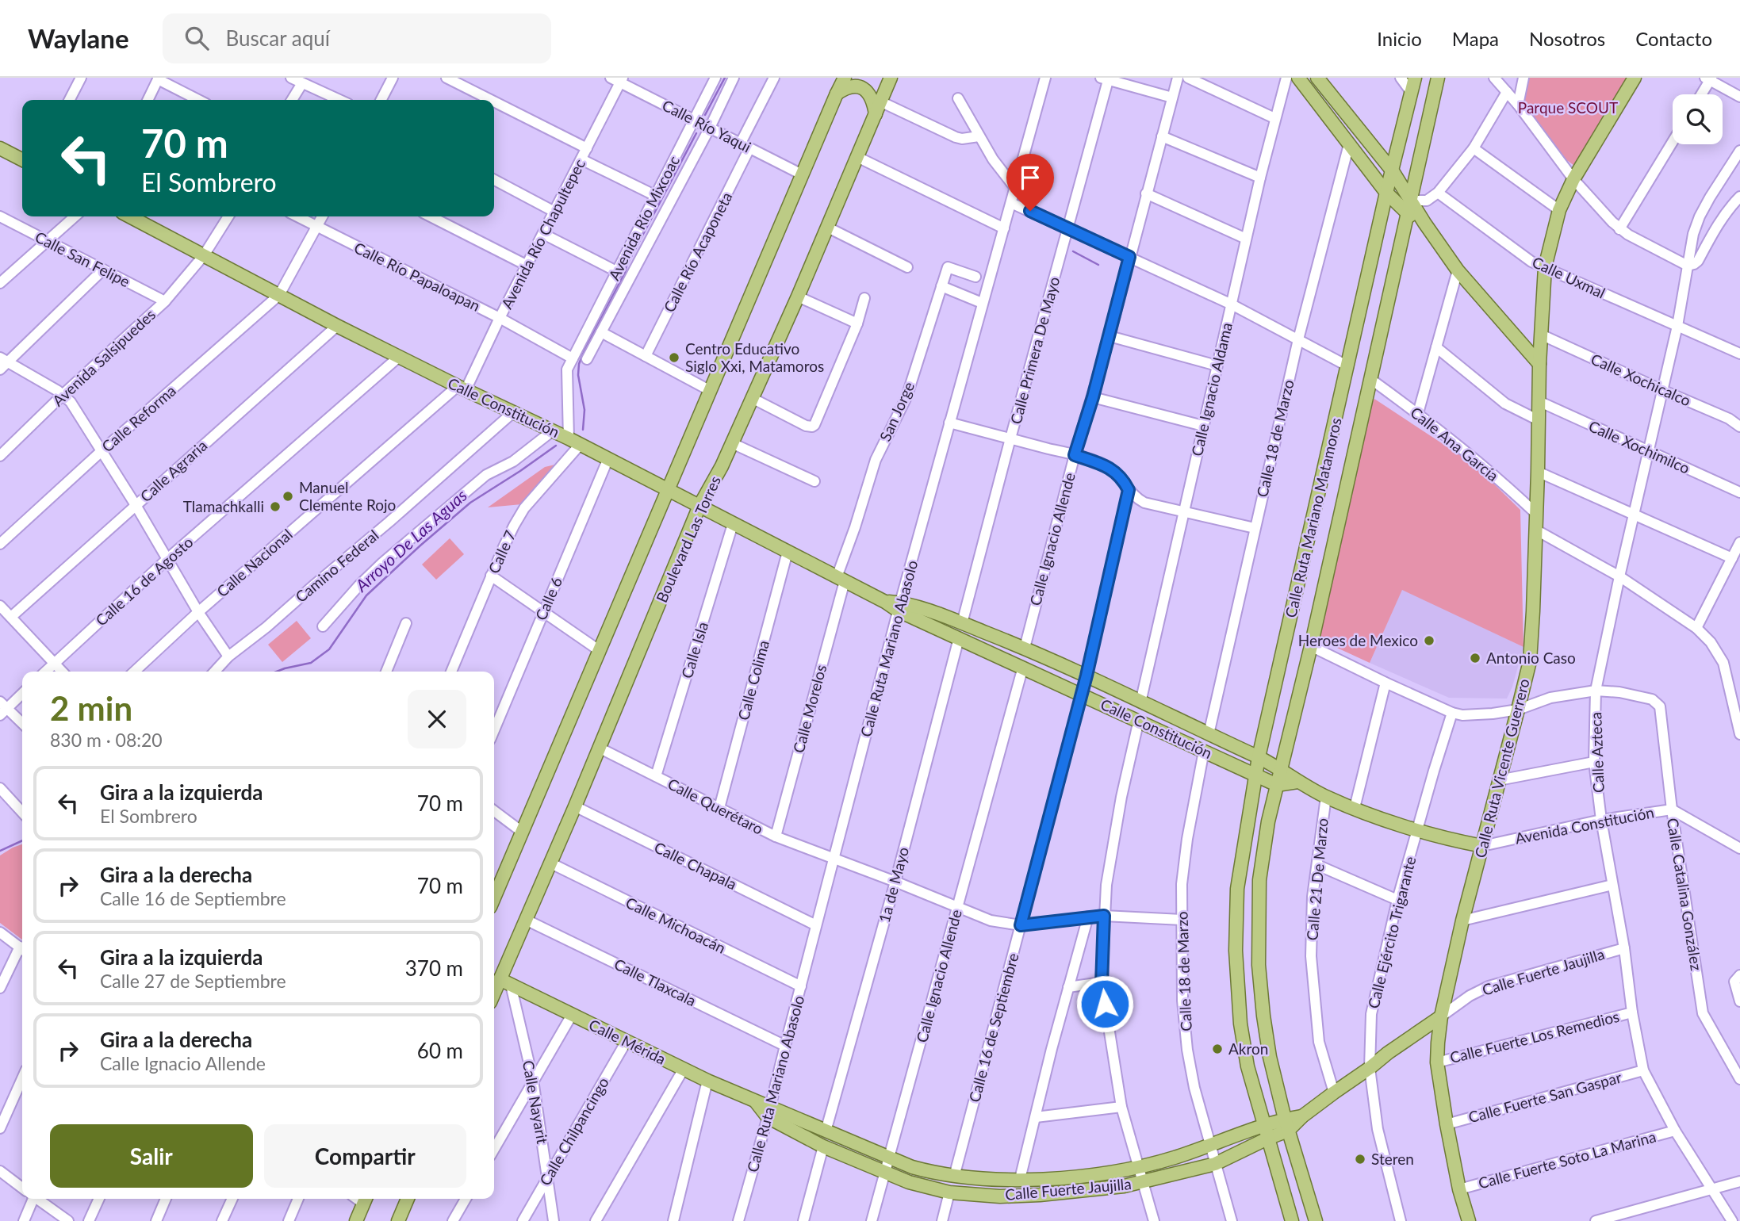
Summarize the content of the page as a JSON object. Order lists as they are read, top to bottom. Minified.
{"streets":{"main road":["Calle Constitución","Calle Ruta Mariano Matamoros","Boulevard Las Torres","Calle Ruta Vicente Guerrero","Avenida Constitución","Calle Fuerte Jaujilla","Calle Mérida"],"street":["Calle Río Yaqui","Avenida Río Mixcoac","Avenida Río Chapultepec","Calle Río Acaponeta","Calle San Felipe","Calle Río Papaloapan","Calle Uxmal","Calle Primera De Mayo","Avenida Salsipuedes","Calle Xochicalco","Calle Ignacio Aldama","San Jorge","Calle Reforma","Calle 18 de Marzo","Calle Ana García","Calle Xochimilco","Calle Agraria","Calle Ignacio Allende","Calle 7","Calle Nacional","Camino Federal","Calle 16 de Agosto","Calle 6","Calle Ruta Mariano Abasolo","Calle Isla","Calle Colima","Calle Morelos","Calle Azteca","Calle Querétaro","Calle Chapala","Calle 21 De Marzo","1a de Mayo","Calle Catalina González","Calle Michoacán","Calle Ejército Trigarante","Calle Tlaxcala","Calle 16 de Septiembre","Calle Fuerte Los Remedios","Calle Fuerte San Gaspar","Calle Nayarit","Calle Chilpancingo","Calle Fuerte Soto La Marina"]},"crossings":[["Calle Río Yaqui","Avenida Río Mixcoac"],["Calle Río Yaqui","Avenida Río Chapultepec"],["Calle Río Yaqui","Calle Río Acaponeta"],["Avenida Río Mixcoac","Calle Río Papaloapan"],["Avenida Río Mixcoac","Calle Constitución"],["Avenida Río Mixcoac","Calle 7"],["Avenida Río Chapultepec","Calle Río Papaloapan"],["Avenida Río Chapultepec","Calle Constitución"],["Avenida Río Chapultepec","Calle Nacional"],["Calle San Felipe","Avenida Salsipuedes"],["Calle Uxmal","Calle Azteca"],["Calle Uxmal","Calle Ruta Vicente Guerrero"],["Calle Primera De Mayo","Calle Constitución"],["Avenida Salsipuedes","Calle Constitución"],["Calle Xochicalco","Calle Azteca"],["Calle Xochicalco","Calle Ruta Vicente Guerrero"],["Calle Ignacio Aldama","Calle Constitución"],["Calle Constitución","San Jorge"],["Calle Constitución","Calle Reforma"],["Calle Constitución","Calle 18 de Marzo"],["Calle Constitución","Calle Agraria"],["Calle Constitución","Calle Ruta Mariano Matamoros"],["Calle Constitución","Boulevard Las Torres"],["Calle Constitución","Calle Ignacio Allende"],["Calle Constitución","Calle 7"],["Calle Constitución","Calle Nacional"],["Calle Constitución","Camino Federal"],["Calle Constitución","Calle 16 de Agosto"],["Calle Constitución","Calle 6"],["Calle Constitución","Calle Ruta Mariano Abasolo"],["Calle Constitución","Calle Isla"],["Calle Constitución","Calle Colima"],["Calle Constitución","Calle Morelos"],["Calle Constitución","Avenida Constitución"],["Calle Constitución","1a de Mayo"],["Calle Constitución","Calle 16 de Septiembre"],["San Jorge","Calle Morelos"],["Calle 18 de Marzo","Calle Querétaro"],["Calle 18 de Marzo","Calle Fuerte Jaujilla"],["Calle Ana García","Calle Ruta Mariano Matamoros"],["Calle Ana García","Calle Ruta Vicente Guerrero"],["Calle Xochimilco","Calle Azteca"],["Calle Xochimilco","Calle Ruta Vicente Guerrero"],["Calle Ruta Mariano Matamoros","Avenida Constitución"],["Calle Ruta Mariano Matamoros","Calle Fuerte Jaujilla"],["Boulevard Las Torres","Calle Querétaro"],["Boulevard Las Torres","Calle Chapala"],["Boulevard Las Torres","Calle Michoacán"],["Boulevard Las Torres","Calle Tlaxcala"],["Boulevard Las Torres","Calle Mérida"],["Boulevard Las Torres","Calle Nayarit"],["Calle Ignacio Allende","Calle Querétaro"],["Calle Ignacio Allende","Calle Fuerte Jaujilla"],["Calle Ruta Mariano Abasolo","Calle Querétaro"],["Calle Ruta Mariano Abasolo","Calle Chapala"],["Calle Ruta Mariano Abasolo","Calle Michoacán"],["Calle Ruta Mariano Abasolo","Calle Fuerte Jaujilla"],["Calle Ruta Mariano Abasolo","Calle Tlaxcala"],["Calle Ruta Mariano Abasolo","Calle Mérida"],["Calle Isla","Calle Querétaro"],["Calle Colima","Calle Querétaro"],["Calle Morelos","Calle Querétaro"],["Calle Azteca","Avenida Constitución"],["Calle Azteca","Calle Catalina González"],["Calle Azteca","Calle Fuerte Jaujilla"],["Calle Azteca","Calle Fuerte Los Remedios"],["Calle Azteca","Calle Fuerte San Gaspar"],["Calle Azteca","Calle Fuerte Soto La Marina"],["Calle Ruta Vicente Guerrero","Avenida Constitución"],["Calle Ruta Vicente Guerrero","Calle Fuerte Jaujilla"],["Calle Ruta Vicente Guerrero","Calle Fuerte Los Remedios"],["Calle Ruta Vicente Guerrero","Calle Fuerte San Gaspar"],["Calle Ruta Vicente Guerrero","Calle Fuerte Soto La Marina"],["Calle Querétaro","1a de Mayo"],["Calle Querétaro","Calle 16 de Septiembre"],["Avenida Constitución","Calle 21 De Marzo"],["Avenida Constitución","Calle Catalina González"],["Avenida Constitución","Calle Ejército Trigarante"],["Calle 21 De Marzo","Calle Fuerte Jaujilla"],["1a de Mayo","Calle Fuerte Jaujilla"],["Calle Ejército Trigarante","Calle Fuerte Jaujilla"],["Calle Fuerte Jaujilla","Calle 16 de Septiembre"],["Calle Fuerte Jaujilla","Calle Mérida"],["Calle Mérida","Calle Nayarit"],["Calle Mérida","Calle Chilpancingo"],["Calle Nayarit","Calle Chilpancingo"]],"water":["Arroyo De Las Aguas"],"parks":["Parque SCOUT"],"places":["Centro Educativo Siglo Xxi, Matamoros","Manuel Clemente Rojo","Tlamachkalli","Heroes de Mexico","Antonio Caso","Akron","Steren"],"page":{"header":"Waylane","search":"Buscar aquí","nav":["Inicio","Mapa","Nosotros","Contacto"],"turn":["70 m","El Sombrero"],"heading":["2 min","830 m · 08:20"],"list":[{"name":"Gira a la izquierda","note":"El Sombrero","value":"70 m"},{"name":"Gira a la derecha","note":"Calle 16 de Septiembre","value":"70 m"},{"name":"Gira a la izquierda","note":"Calle 27 de Septiembre","value":"370 m"},{"name":"Gira a la derecha","note":"Calle Ignacio Allende","value":"60 m"}],"buttons":["Salir","Compartir"]}}
